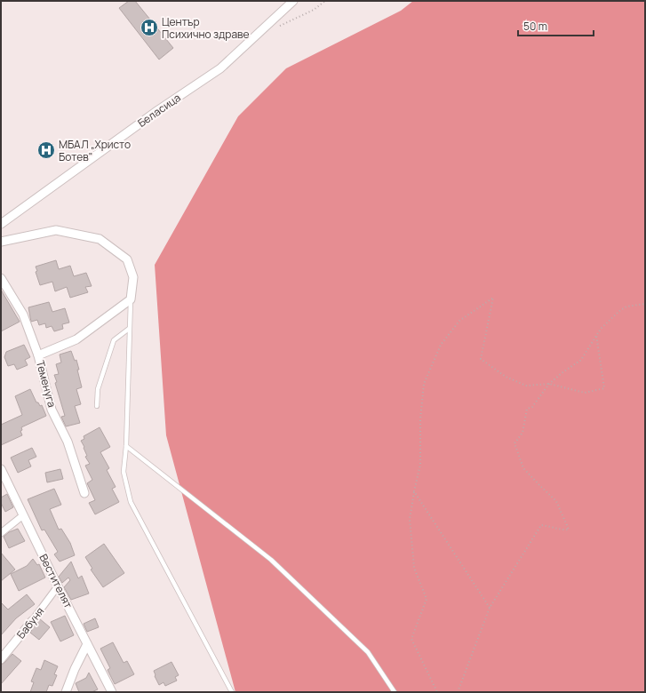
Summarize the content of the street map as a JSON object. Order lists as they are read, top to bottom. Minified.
{"streets":{"street":["Беласица","Теменуга","Вестителят","Бабуня"]},"crossings":[["Вестителят","Бабуня"]],"places":{"hospital":["Център Психично здраве","МБАЛ „Христо Ботев\""]},"scale_bar":"50 m"}
